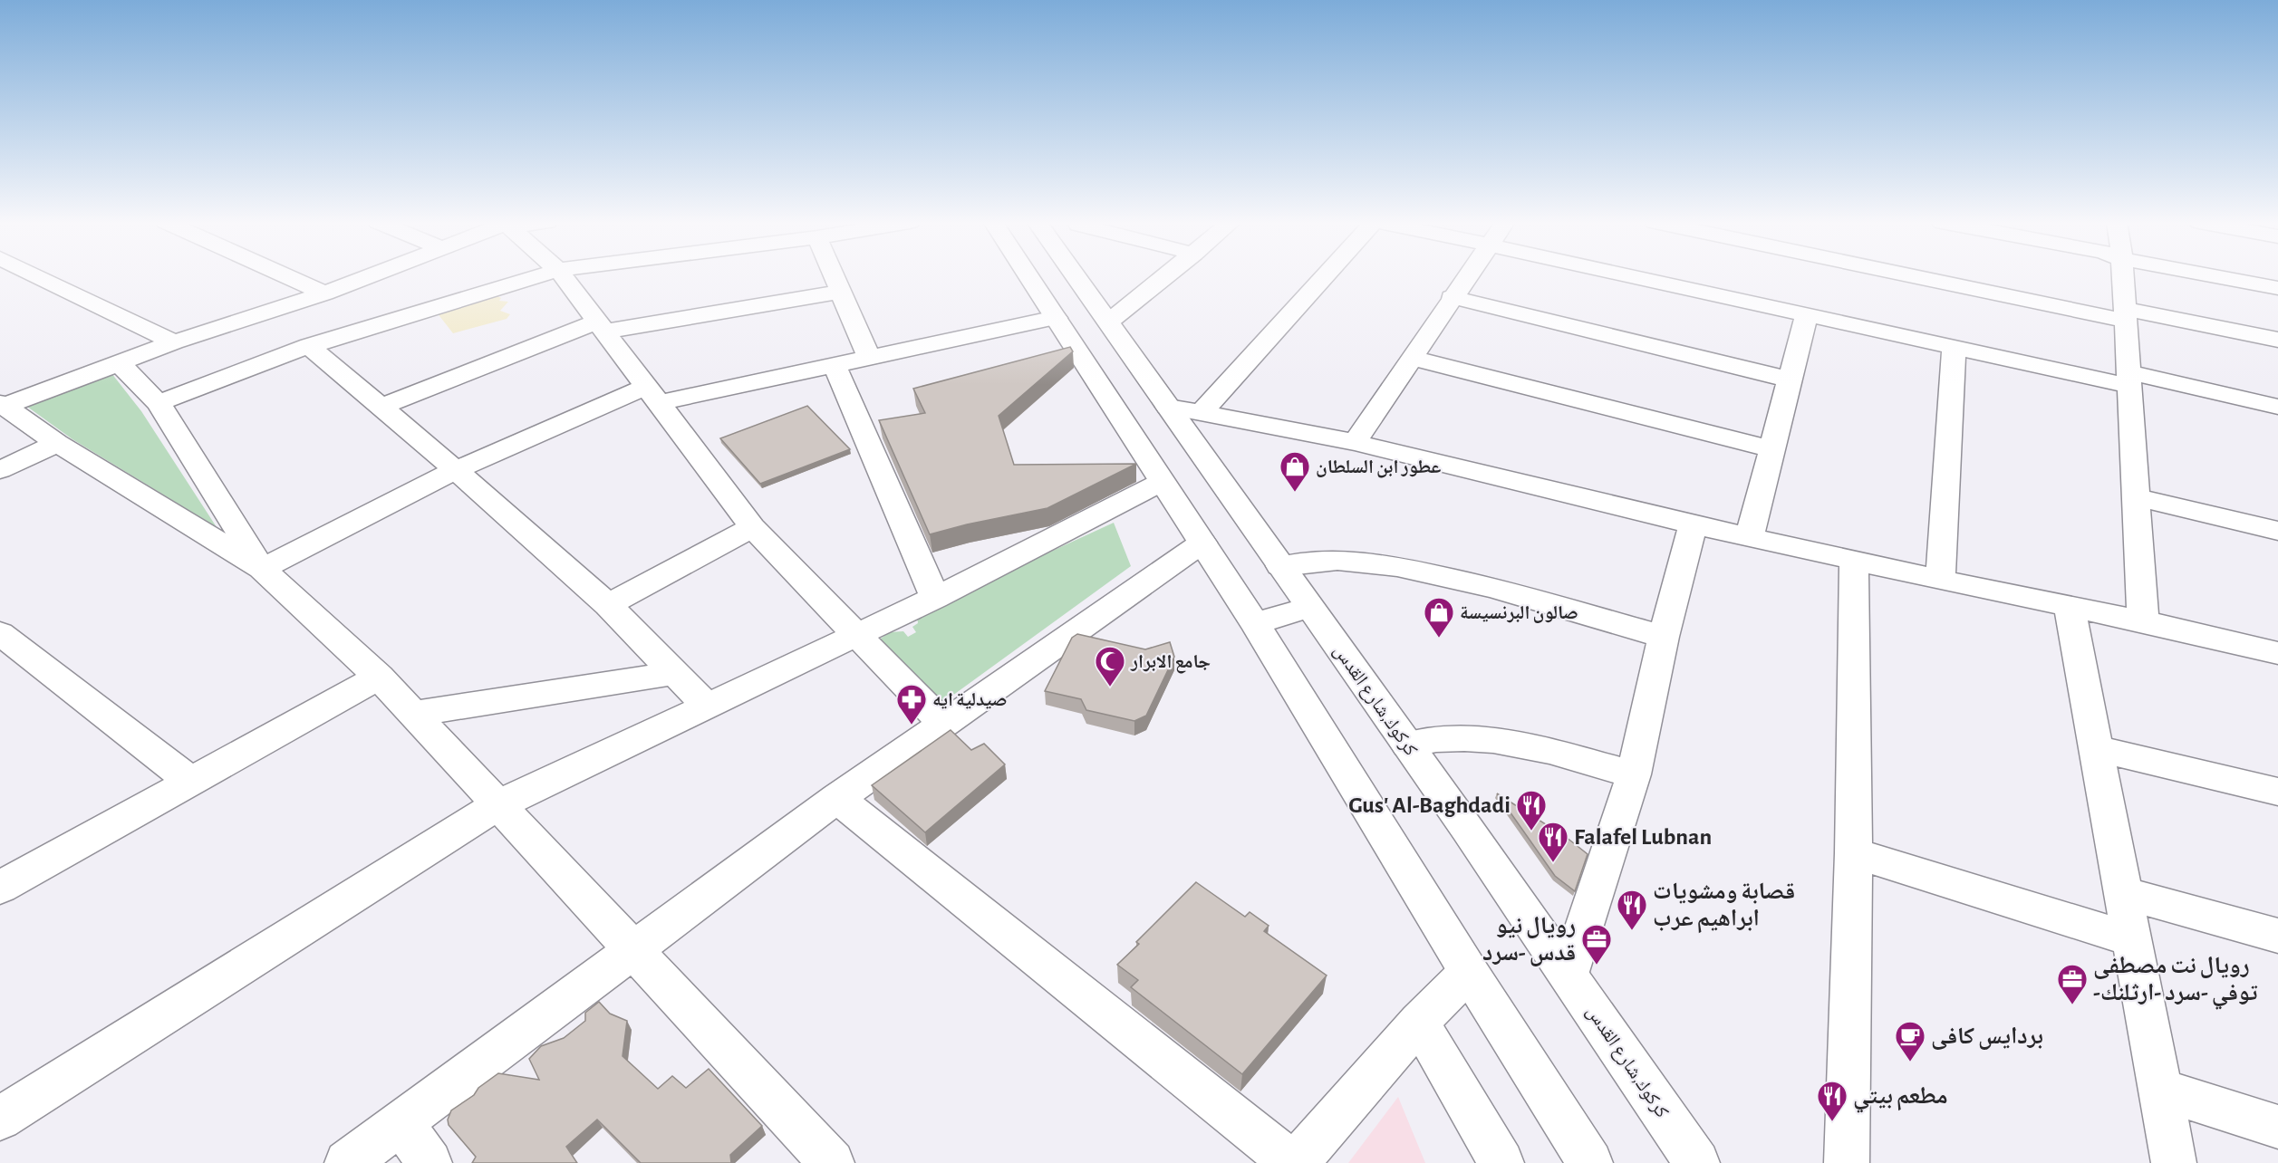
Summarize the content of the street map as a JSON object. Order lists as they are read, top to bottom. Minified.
{"streets":{"street":["كركوك,شارع القدس"]},"places":{"shop":["عطور ابن السلطان","صالون البرنسيسة"],"mosque":["جامع الابرار"],"pharmacy":["صیدلیة ایە"],"restaurant":["Gus' Al-Baghdadi","Falafel Lubnan","قصابة ومشويات ابراهيم عرب","مطعم بيتي"],"office":["رويال نيو قدس -سرد","رويال نت مصطفى -توفي -سرد -ارثلنك"],"cafe":["بردايس کافى"]}}
